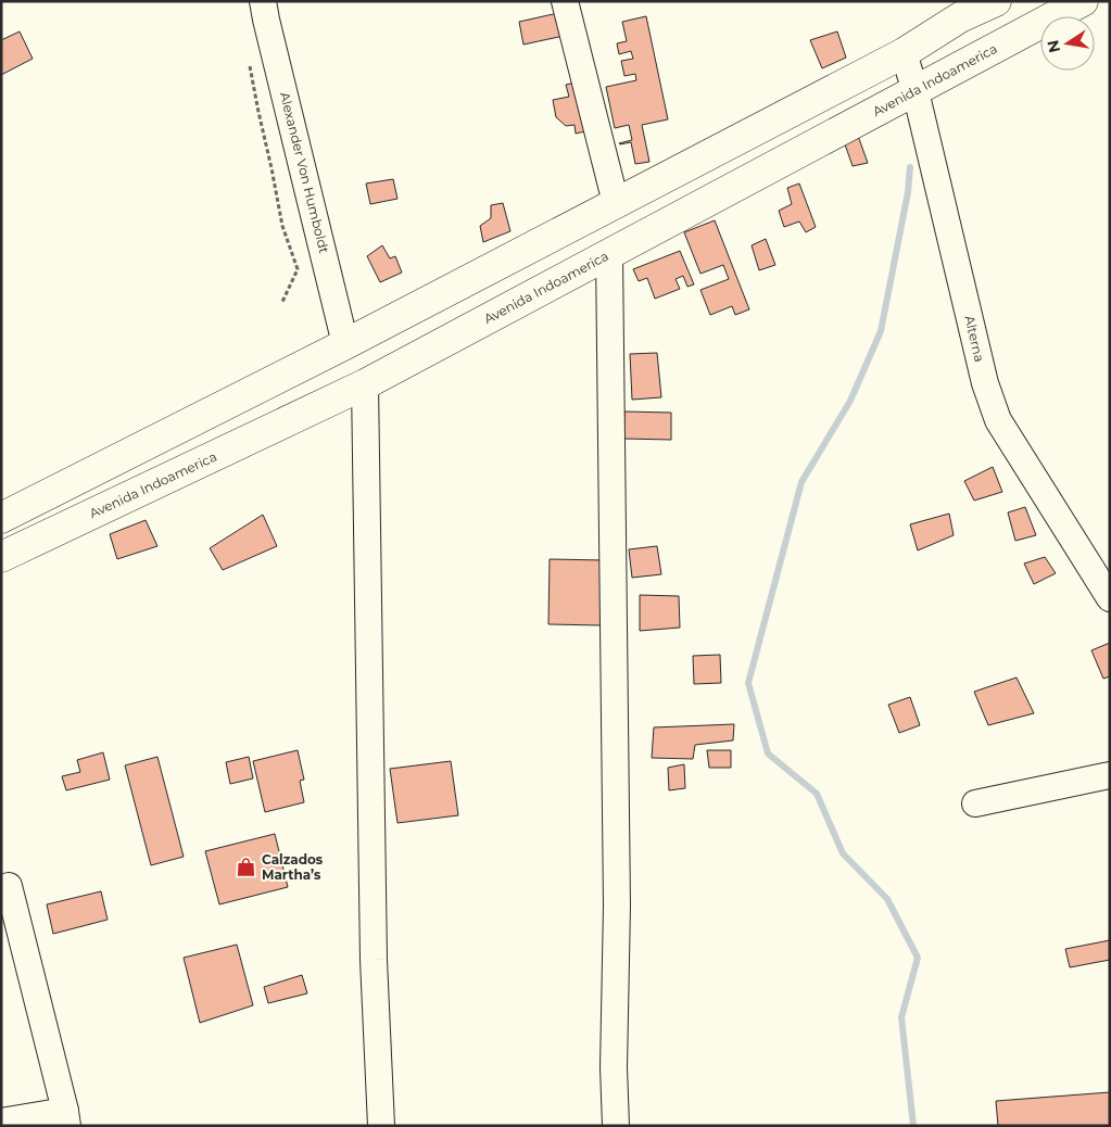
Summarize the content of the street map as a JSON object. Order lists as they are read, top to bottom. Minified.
{"streets":{"main road":["Avenida Indoamerica"],"street":["Alexander Von Humboldt","Alterna"]},"crossings":[["Avenida Indoamerica","Alterna"]],"places":{"shop":["Calzados Martha’s"]},"north":"left"}
